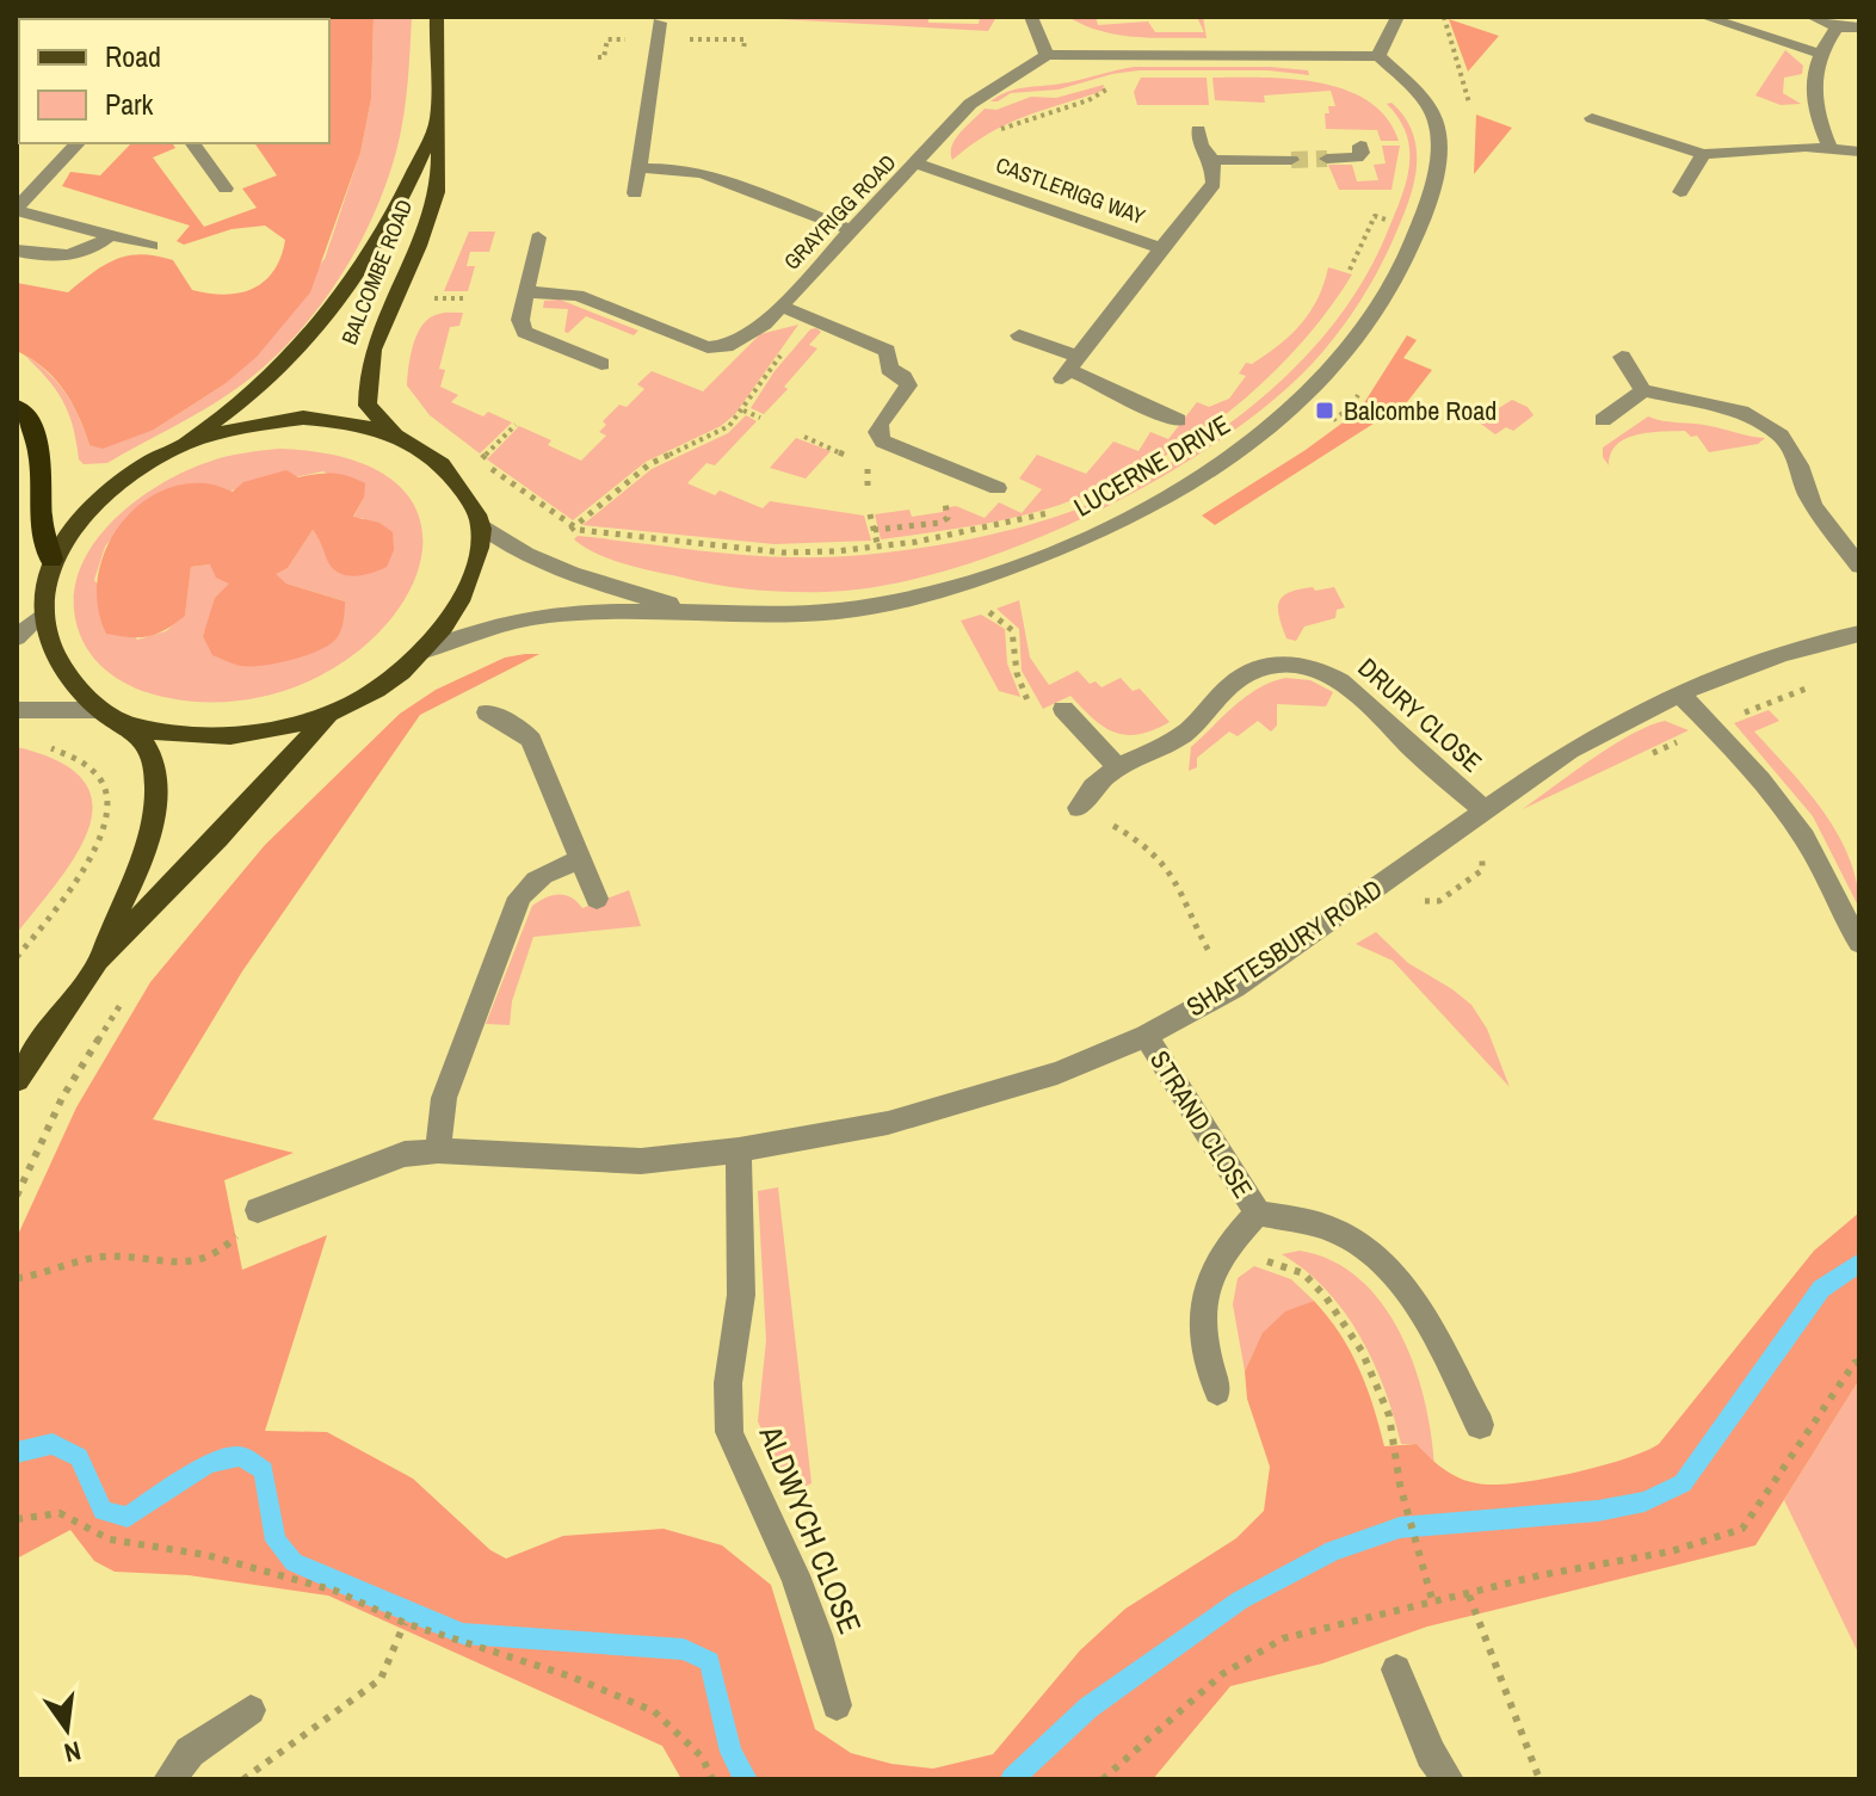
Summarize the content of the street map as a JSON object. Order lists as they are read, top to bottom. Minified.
{"streets":{"main road":["BALCOMBE ROAD"],"street":["CASTLERIGG WAY","GRAYRIGG ROAD","LUCERNE DRIVE","DRURY CLOSE","SHAFTESBURY ROAD","STRAND CLOSE","ALDWYCH CLOSE"]},"crossings":[["CASTLERIGG WAY","GRAYRIGG ROAD"],["DRURY CLOSE","SHAFTESBURY ROAD"],["SHAFTESBURY ROAD","STRAND CLOSE"],["SHAFTESBURY ROAD","ALDWYCH CLOSE"]],"places":{"transit":["Balcombe Road"]},"legend":["Road","Park"],"north":"bottom"}
